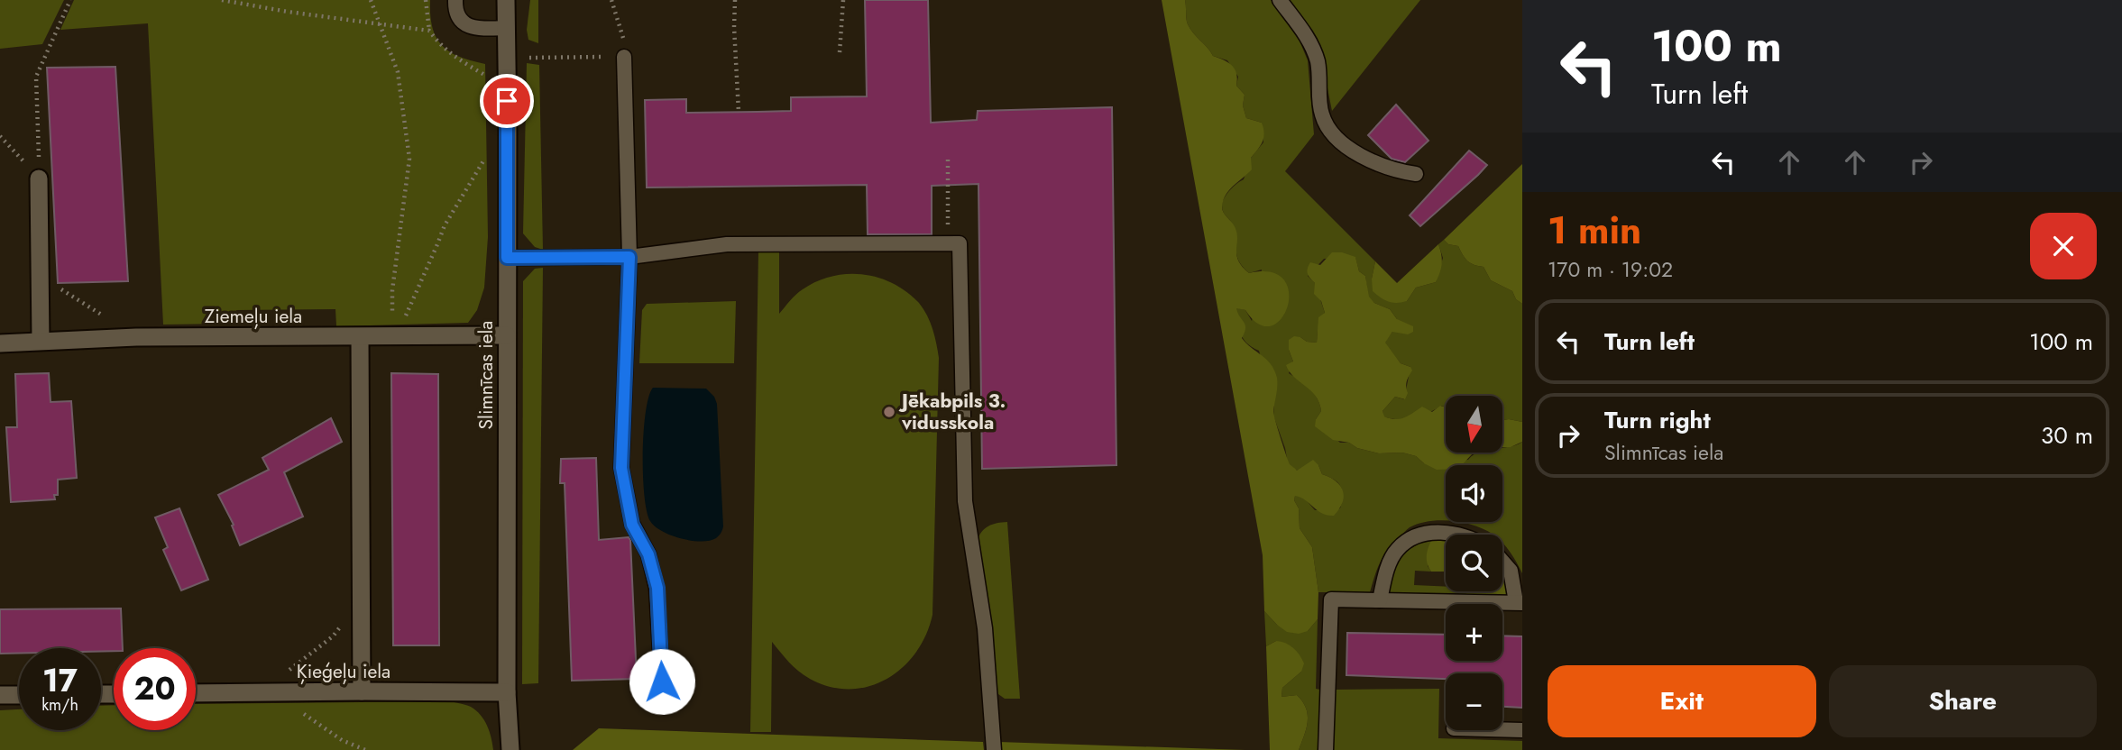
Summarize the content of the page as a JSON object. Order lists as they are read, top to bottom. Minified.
{"streets":{"street":["Ziemeļu iela","Slimnīcas iela","Ķieģeļu iela"]},"crossings":[["Ziemeļu iela","Slimnīcas iela"],["Slimnīcas iela","Ķieģeļu iela"]],"places":["Jēkabpils 3. vidusskola"],"north":"bottom","page":{"turn":["100 m","Turn left"],"heading":["1 min","170 m · 19:02"],"list":[{"name":"Turn left","value":"100 m"},{"name":"Turn right","note":"Slimnīcas iela","value":"30 m"}],"map_buttons":["+","−"],"speed":"17 km/h","limit":"20","buttons":["Exit","Share"]}}
